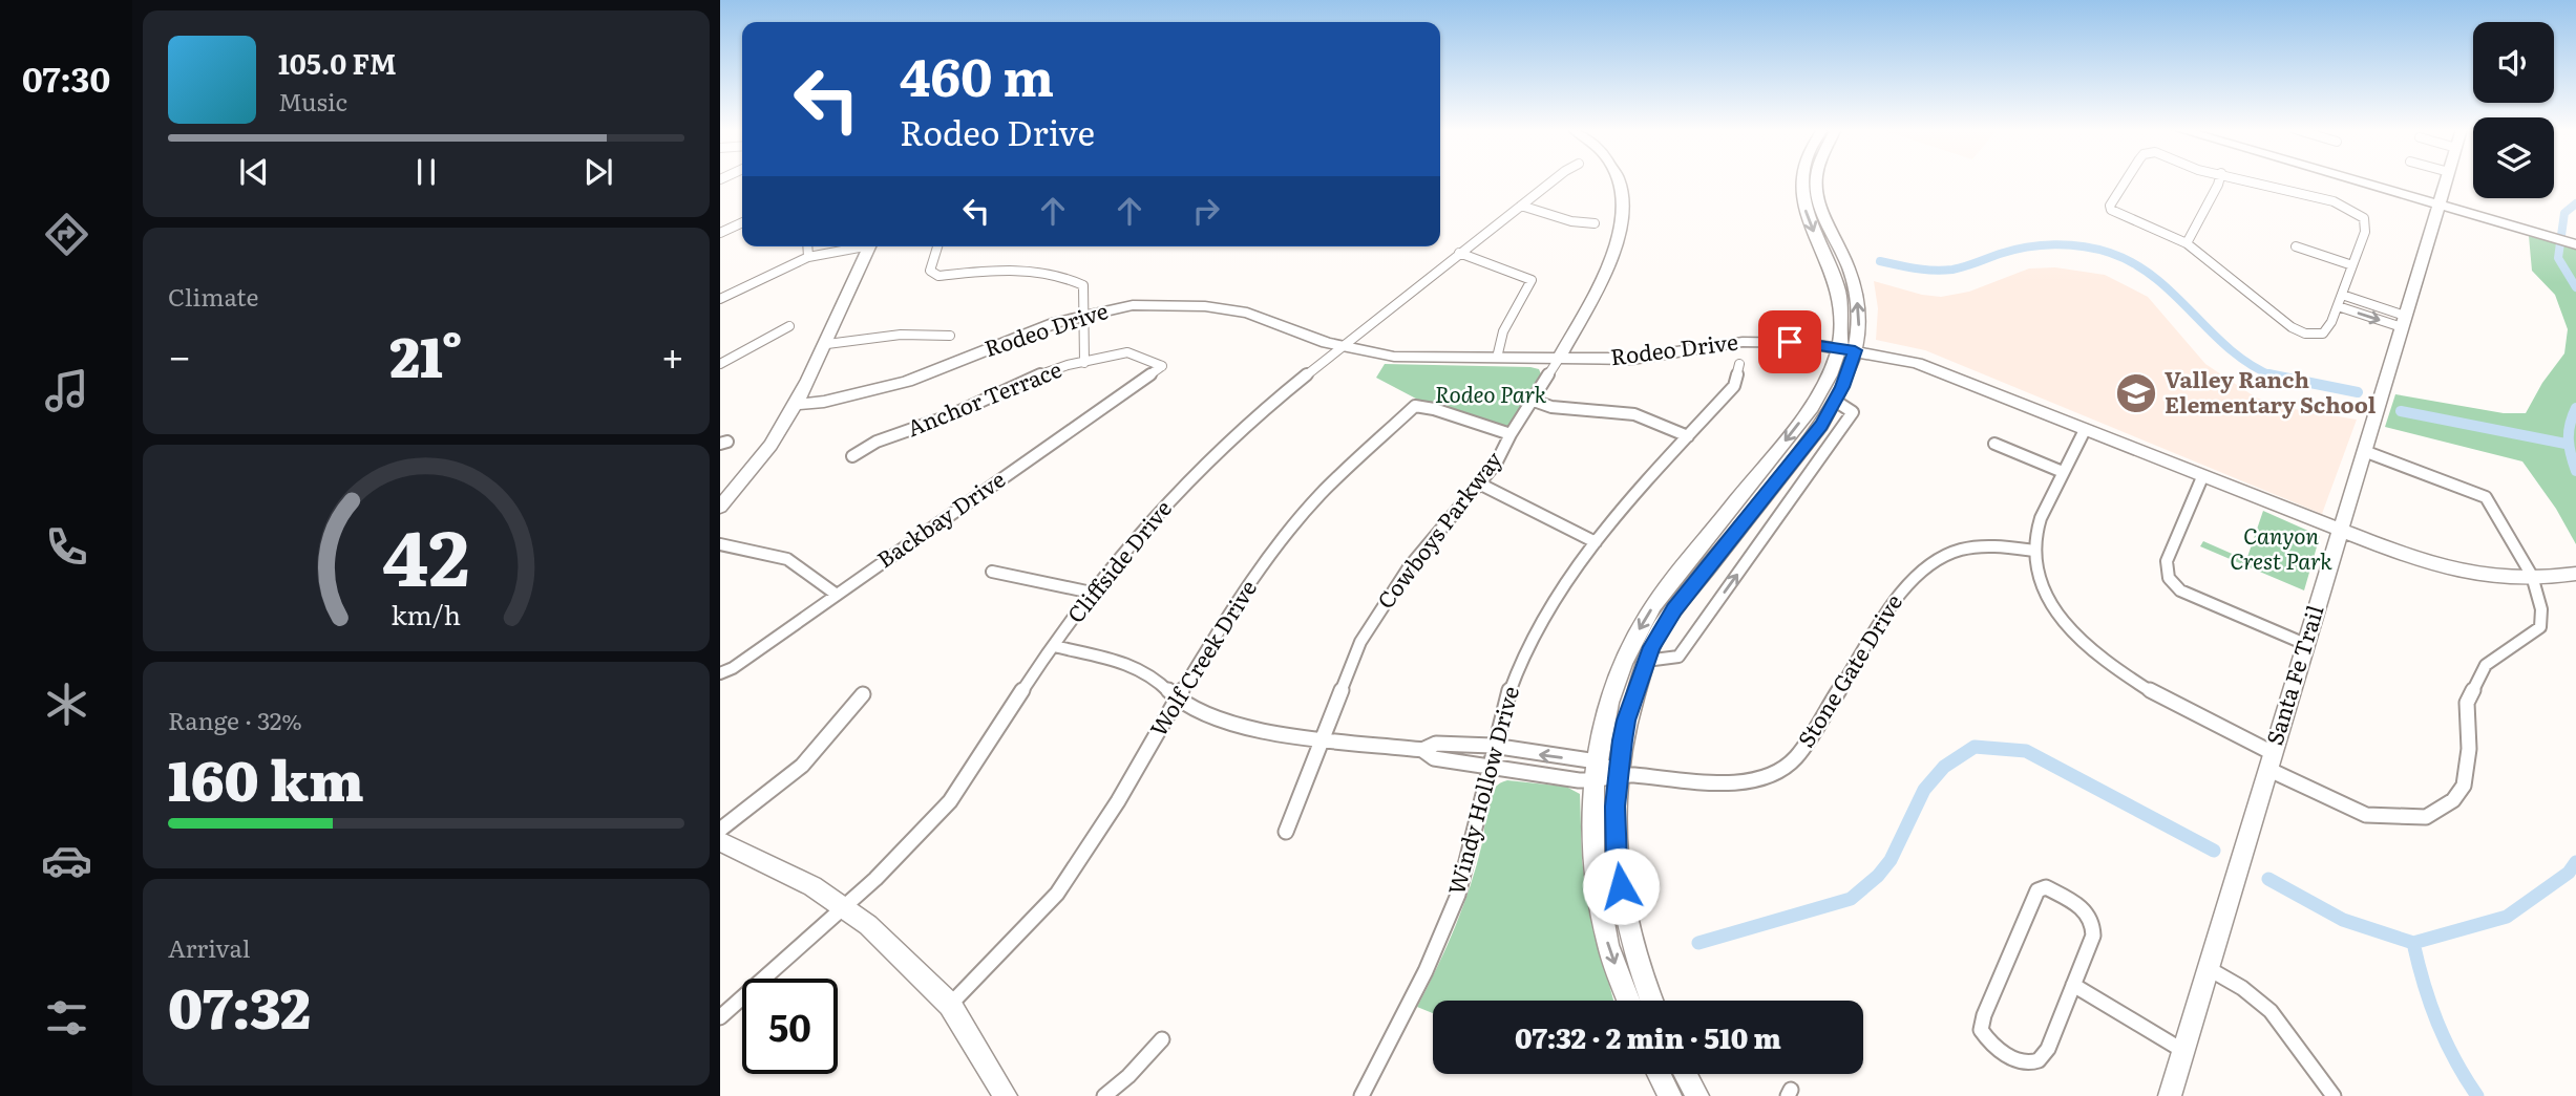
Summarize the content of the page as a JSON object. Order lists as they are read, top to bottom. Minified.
{"streets":{"street":["Rodeo Drive","Anchor Terrace","Backbay Drive","Cowboys Parkway","Cliffside Drive","Wolf Creek Drive","Stone Gate Drive","Santa Fe Trail","Windy Hollow Drive"]},"crossings":[["Rodeo Drive","Cowboys Parkway"],["Rodeo Drive","Cliffside Drive"],["Rodeo Drive","Santa Fe Trail"],["Anchor Terrace","Backbay Drive"],["Cowboys Parkway","Wolf Creek Drive"],["Cowboys Parkway","Stone Gate Drive"],["Cliffside Drive","Stone Gate Drive"],["Wolf Creek Drive","Stone Gate Drive"],["Stone Gate Drive","Windy Hollow Drive"]],"parks":["Rodeo Park","Canyon Crest Park"],"places":{"school or university":["Valley Ranch Elementary School"]},"page":{"tabs":"07:30","turn":["460 m","Rodeo Drive"],"song":["105.0 FM","Music"],"tile":["Climate",["Range · 32%","160 km"],["Arrival","07:32"]],"heat":["−","21°","+"],"limit":"50","trip":"07:32 · 2 min · 510 m","gauge":["42","km/h"]}}
